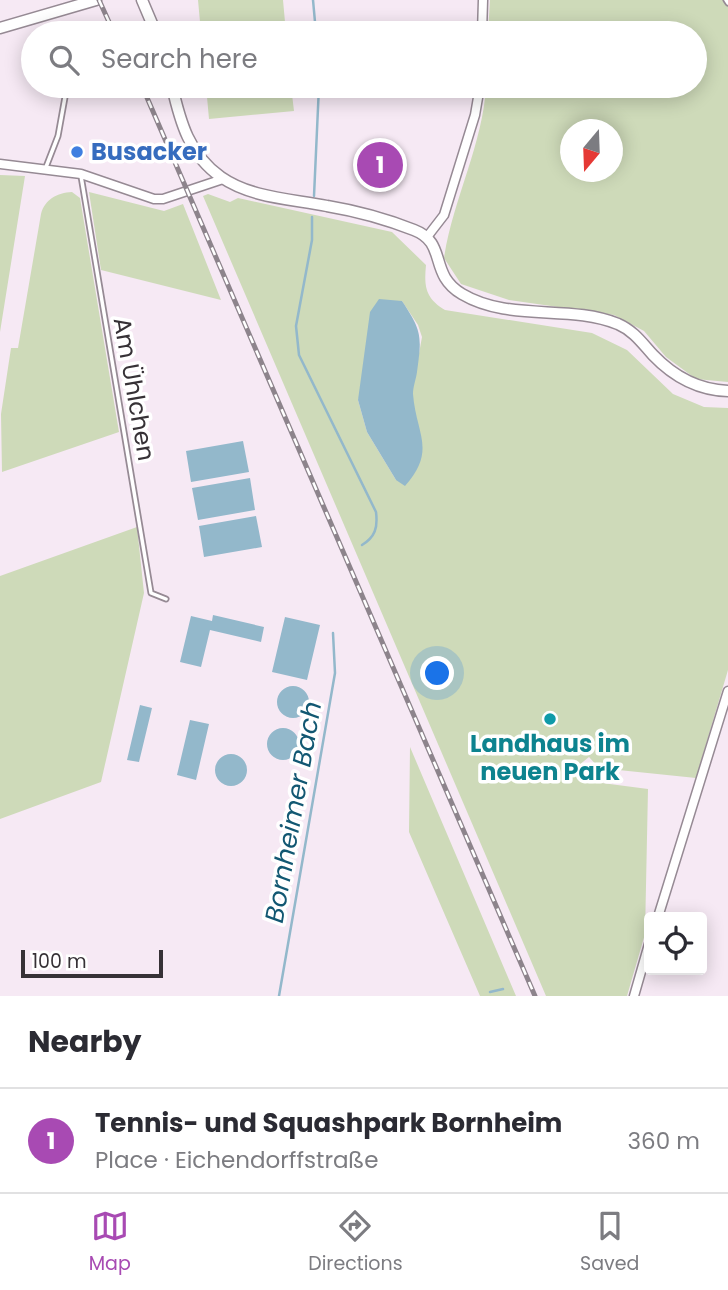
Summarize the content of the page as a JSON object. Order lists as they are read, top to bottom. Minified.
{"streets":{"lane":["Am Ühlchen"]},"water":["Bornheimer Bach"],"places":["Busacker","Landhaus im neuen Park"],"scale_bar":"100 m","north":"bottom","page":{"search":"Search here","pins":"1","scale":"100 m","heading":"Nearby","list":[{"mark":"1","name":"Tennis- und Squashpark Bornheim","note":"Place · Eichendorffstraße","value":"360 m"}],"nav":["Map","Directions","Saved"]}}
